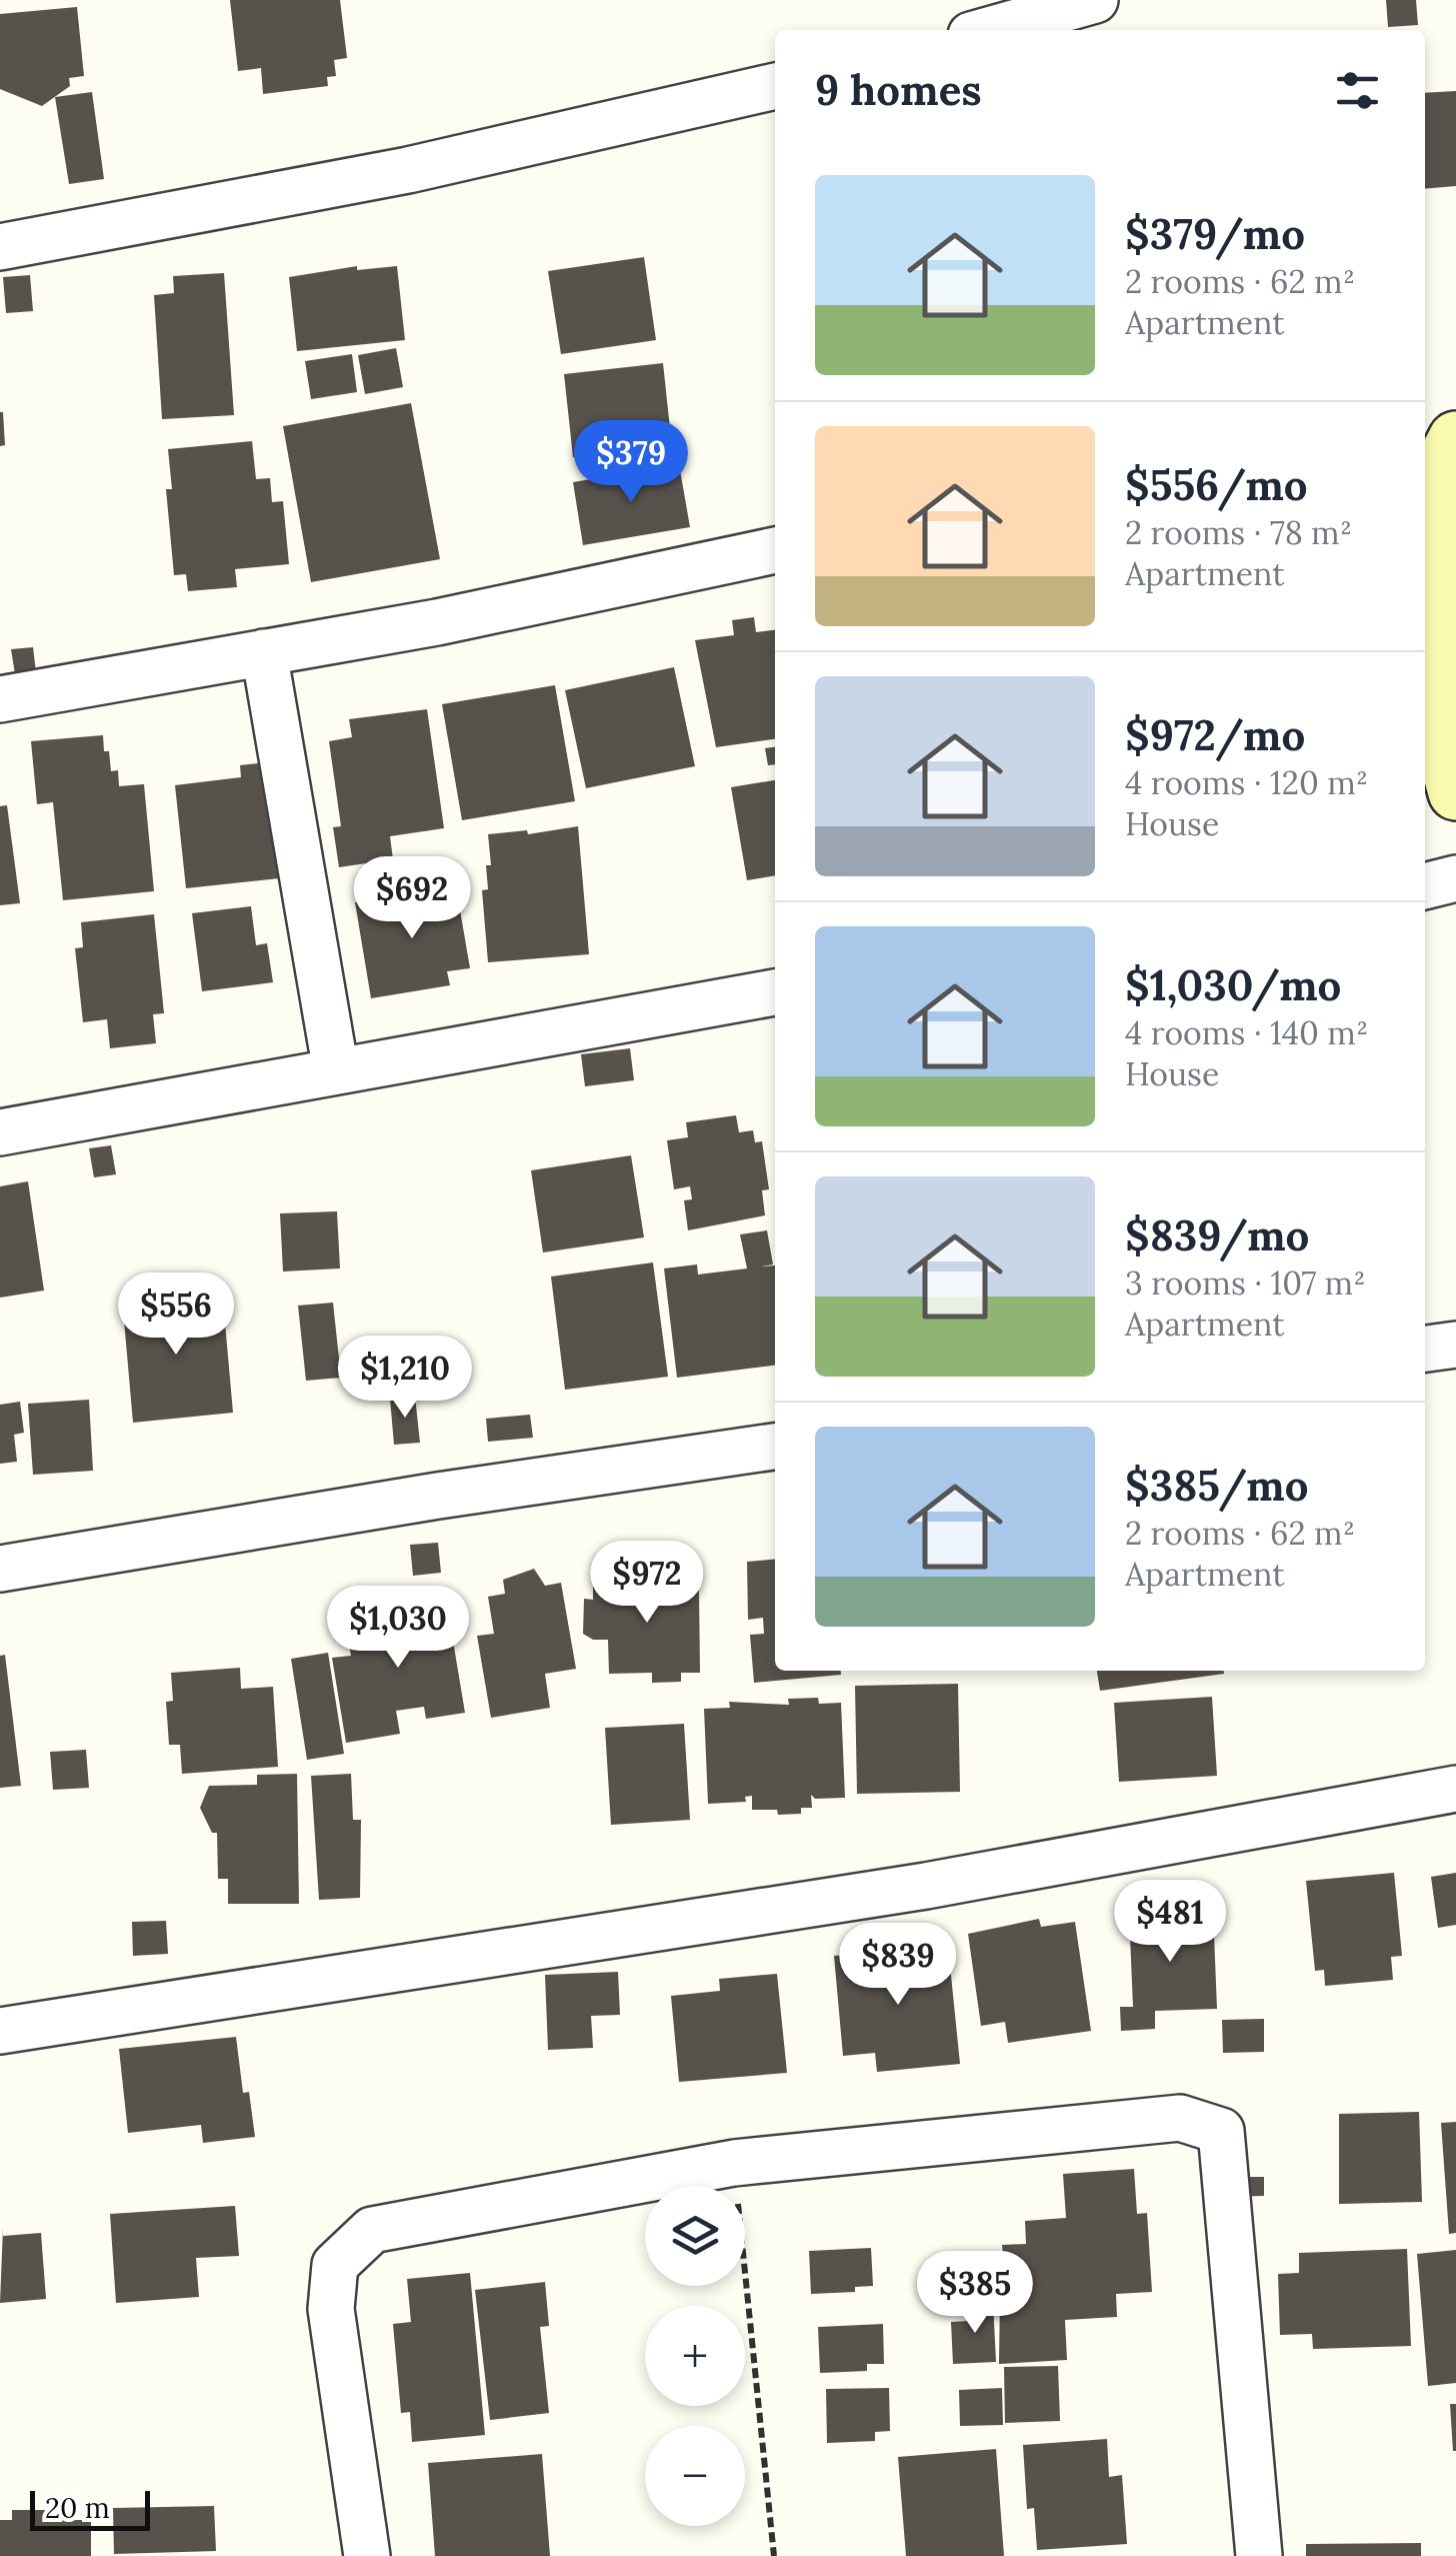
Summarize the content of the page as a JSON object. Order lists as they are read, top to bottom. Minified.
{"scale_bar":"20 m","page":{"heading":"9 homes","list":[{"name":"$379/mo","note":"2 rooms · 62 m² · Apartment"},{"name":"$556/mo","note":"2 rooms · 78 m² · Apartment"},{"name":"$972/mo","note":"4 rooms · 120 m² · House"},{"name":"$1,030/mo","note":"4 rooms · 140 m² · House"},{"name":"$839/mo","note":"3 rooms · 107 m² · Apartment"},{"name":"$385/mo","note":"2 rooms · 62 m² · Apartment"}],"price":["$379","$692","$556","$1,210","$972","$1,030","$481","$839","$385"],"map_buttons":["+","−"],"scale":"20 m"}}
